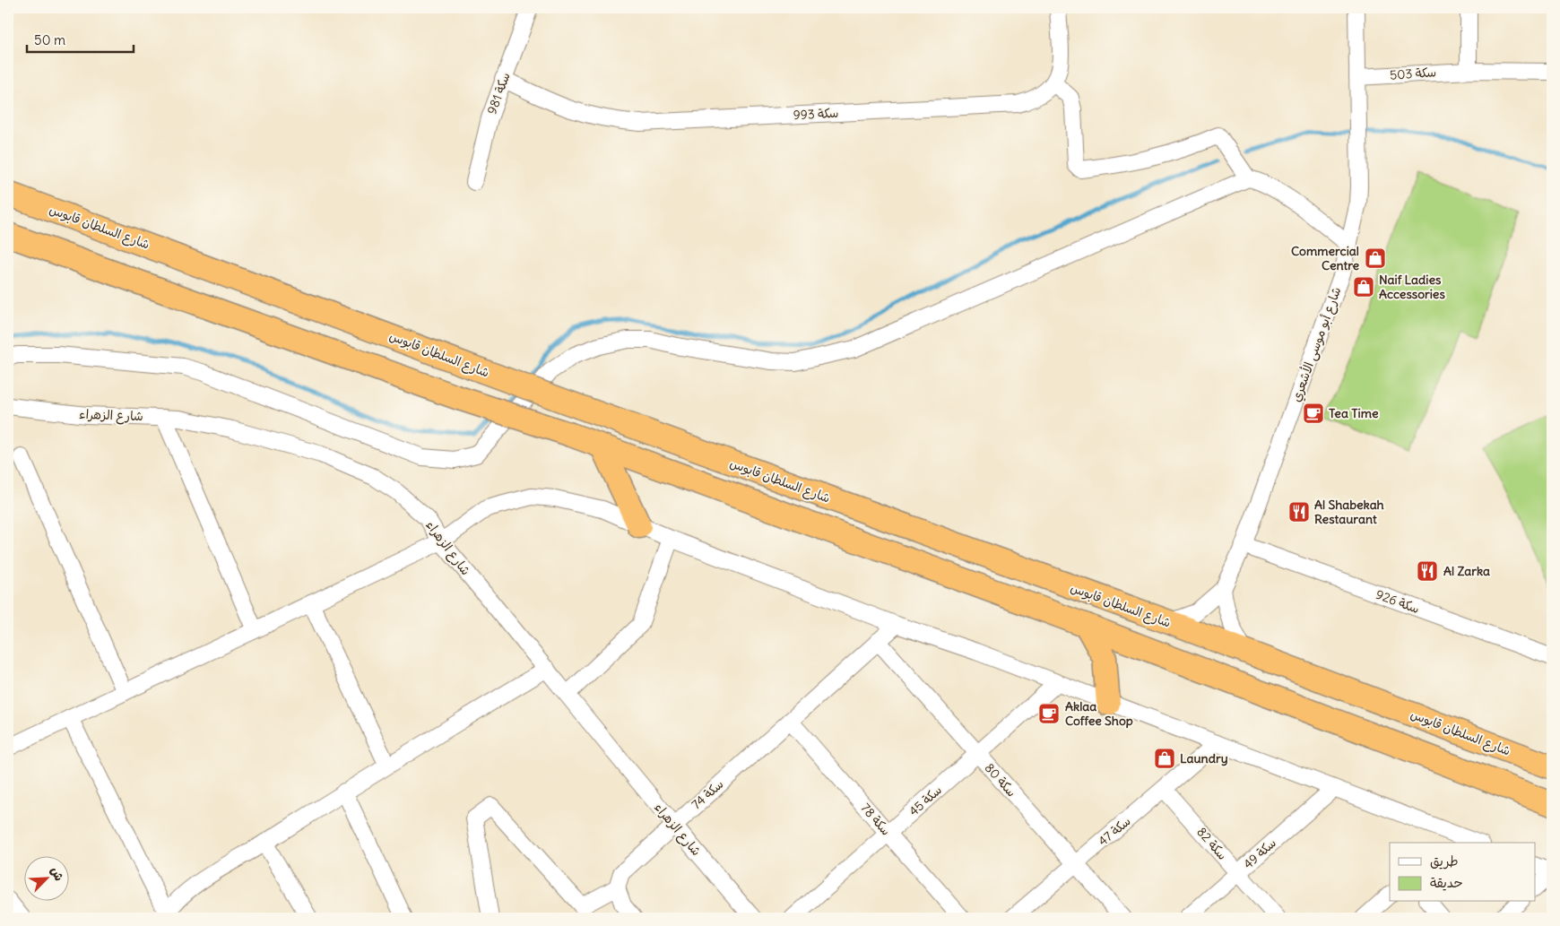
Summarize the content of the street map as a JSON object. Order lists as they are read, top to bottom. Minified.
{"streets":{"highway":["شارع السلطان قابوس"],"street":["سكة 503","سكة 981","سكة 993","شارع أبو موسى الأشعري","شارع الزهراء","سكة 926","سكة 80","سكة 74","سكة 45","سكة 78","سكة 47","سكة 82","سكة 49"]},"crossings":[["سكة 503","شارع أبو موسى الأشعري"],["سكة 981","سكة 993"],["شارع السلطان قابوس","شارع أبو موسى الأشعري"],["شارع أبو موسى الأشعري","سكة 926"],["شارع الزهراء","سكة 74"],["سكة 80","سكة 74"],["سكة 80","سكة 45"],["سكة 80","سكة 47"],["سكة 74","سكة 78"],["سكة 45","سكة 78"],["سكة 47","سكة 82"],["سكة 82","سكة 49"]],"places":{"shop":["Commercial Centre","Naif Ladies Accessories","Laundry"],"cafe":["Tea Time","Aklaa Coffee Shop"],"restaurant":["Al Shabekah Restaurant","Al Zarka"]},"legend":["طريق","حديقة"],"scale_bar":"50 m","north":"top right"}
